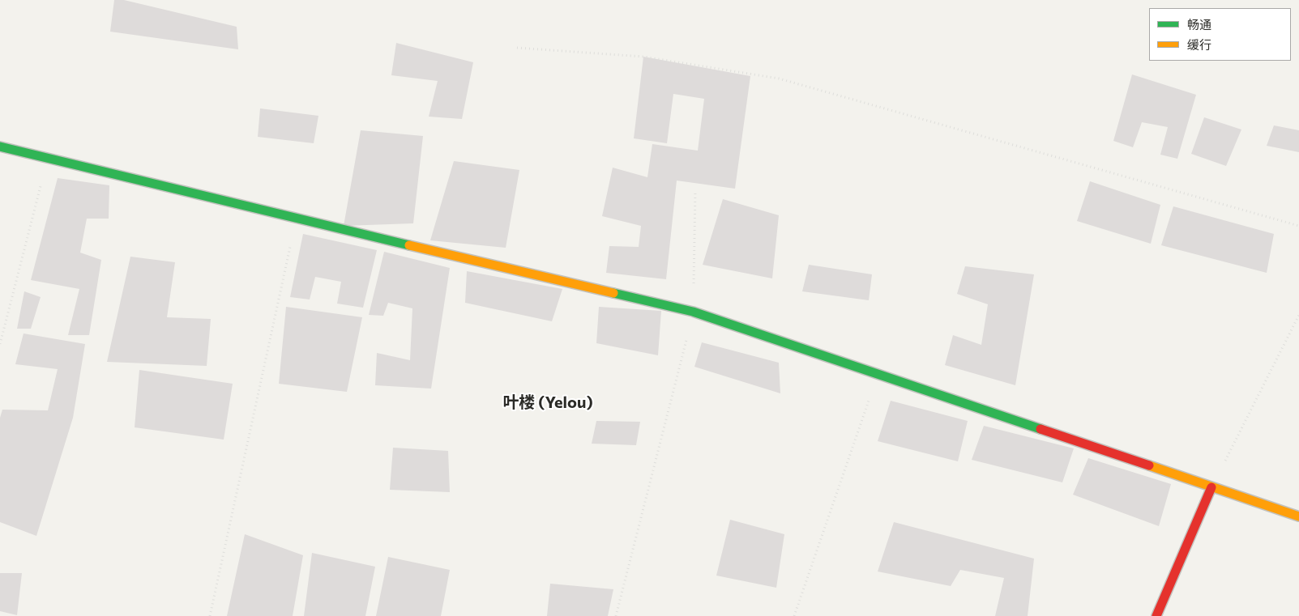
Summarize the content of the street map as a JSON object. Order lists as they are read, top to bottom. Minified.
{"districts":["叶楼 (Yelou)"],"legend":["畅通","缓行"]}
